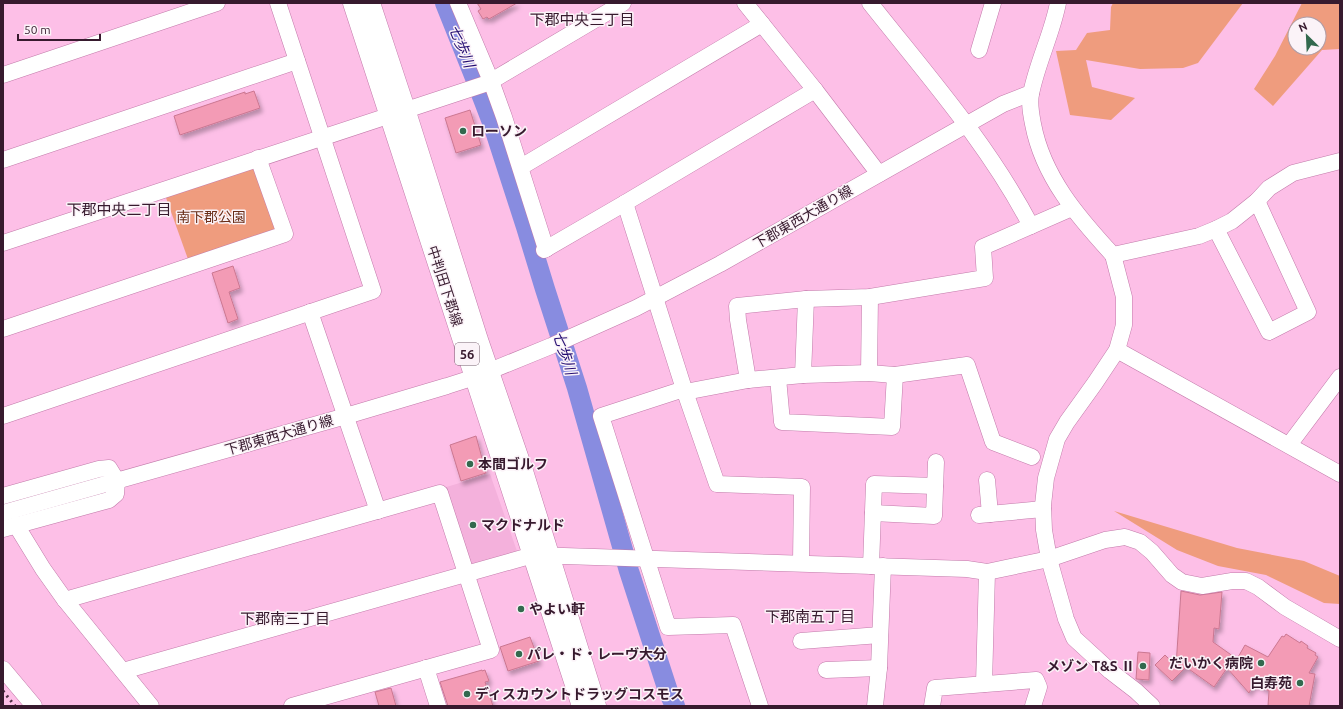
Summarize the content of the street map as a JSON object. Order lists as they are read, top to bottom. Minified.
{"streets":{"main road":["中判田下郡線","56"],"street":["下郡東西大通り線"]},"crossings":[["下郡東西大通り線","中判田下郡線"]],"districts":["下郡中央三丁目","下郡中央二丁目","下郡南五丁目","下郡南三丁目"],"water":["七歩川"],"parks":["南下郡公園"],"places":["ローソン","本間ゴルフ","マクドナルド","やよい軒","パレ・ド・レーヴ大分","だいかく病院","メゾン T&S Ⅱ","白寿苑","ディスカウントドラッグコスモス"],"scale_bar":"50 m","north":"top left"}
